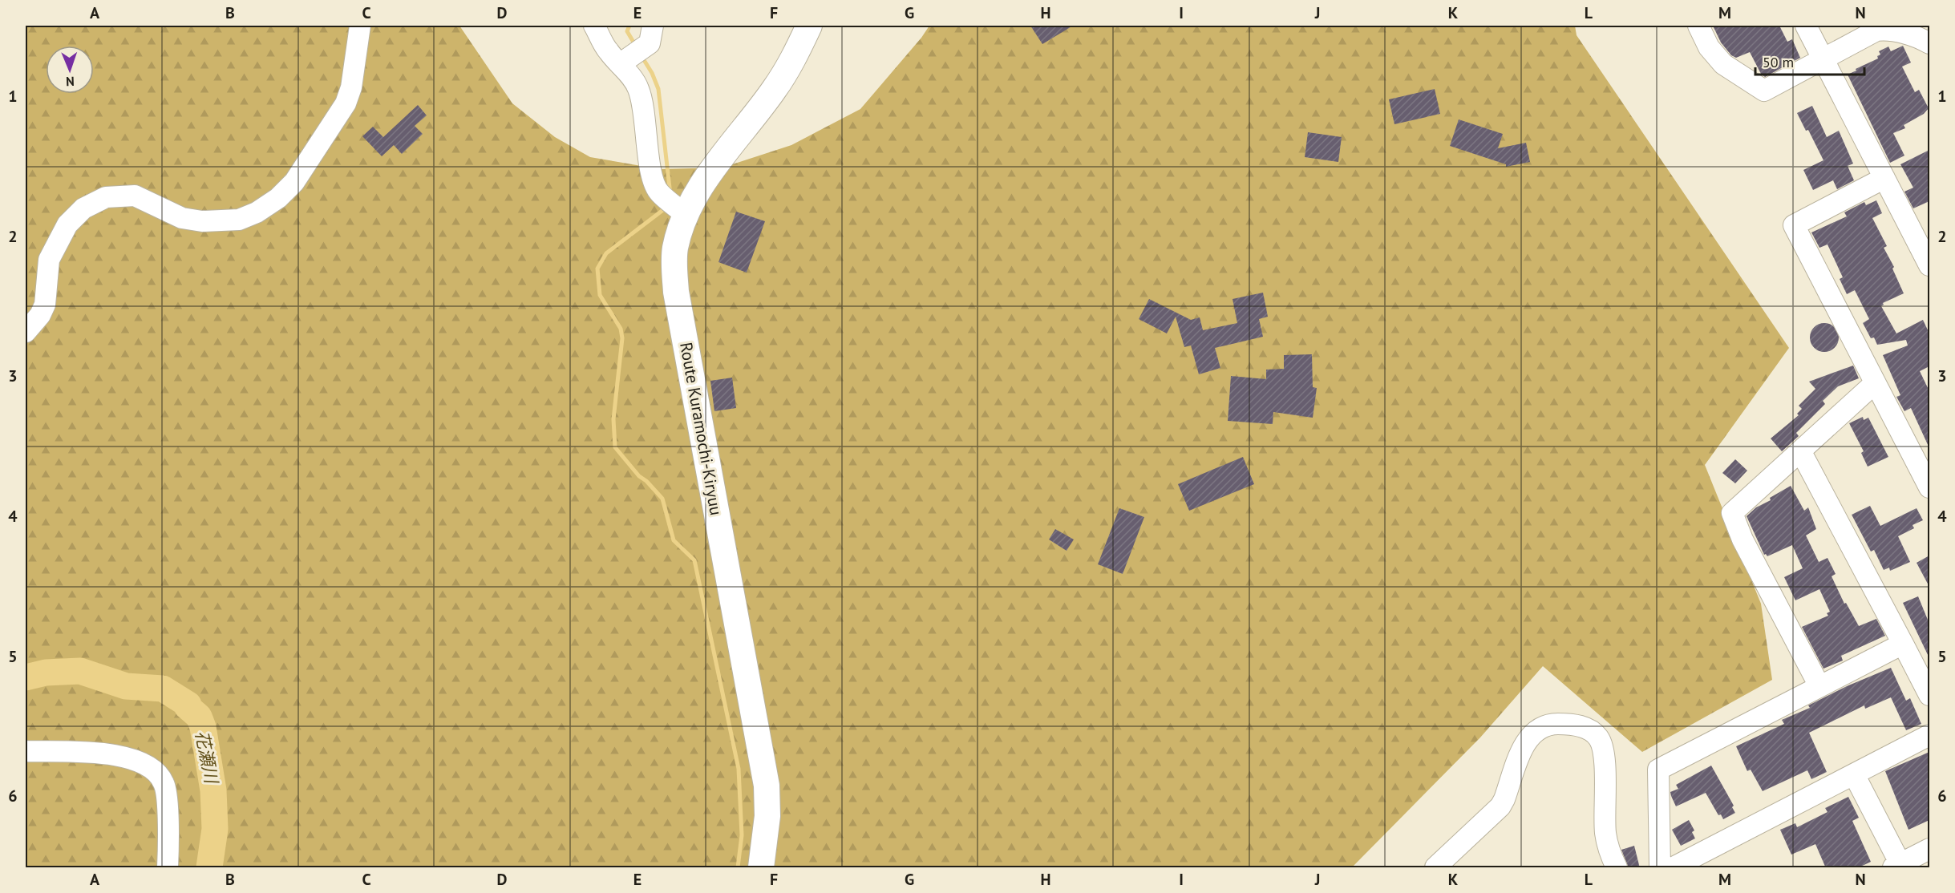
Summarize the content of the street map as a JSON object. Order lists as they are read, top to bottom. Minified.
{"streets":{"main road":["Route Kuramochi-Kiryuu"]},"water":["花瀬川"],"scale_bar":"50 m","north":"bottom","grid":{"columns":["A","B","C","D","E","F","G","H","I","J","K","L","M","N"],"rows":["1","2","3","4","5","6"]}}
